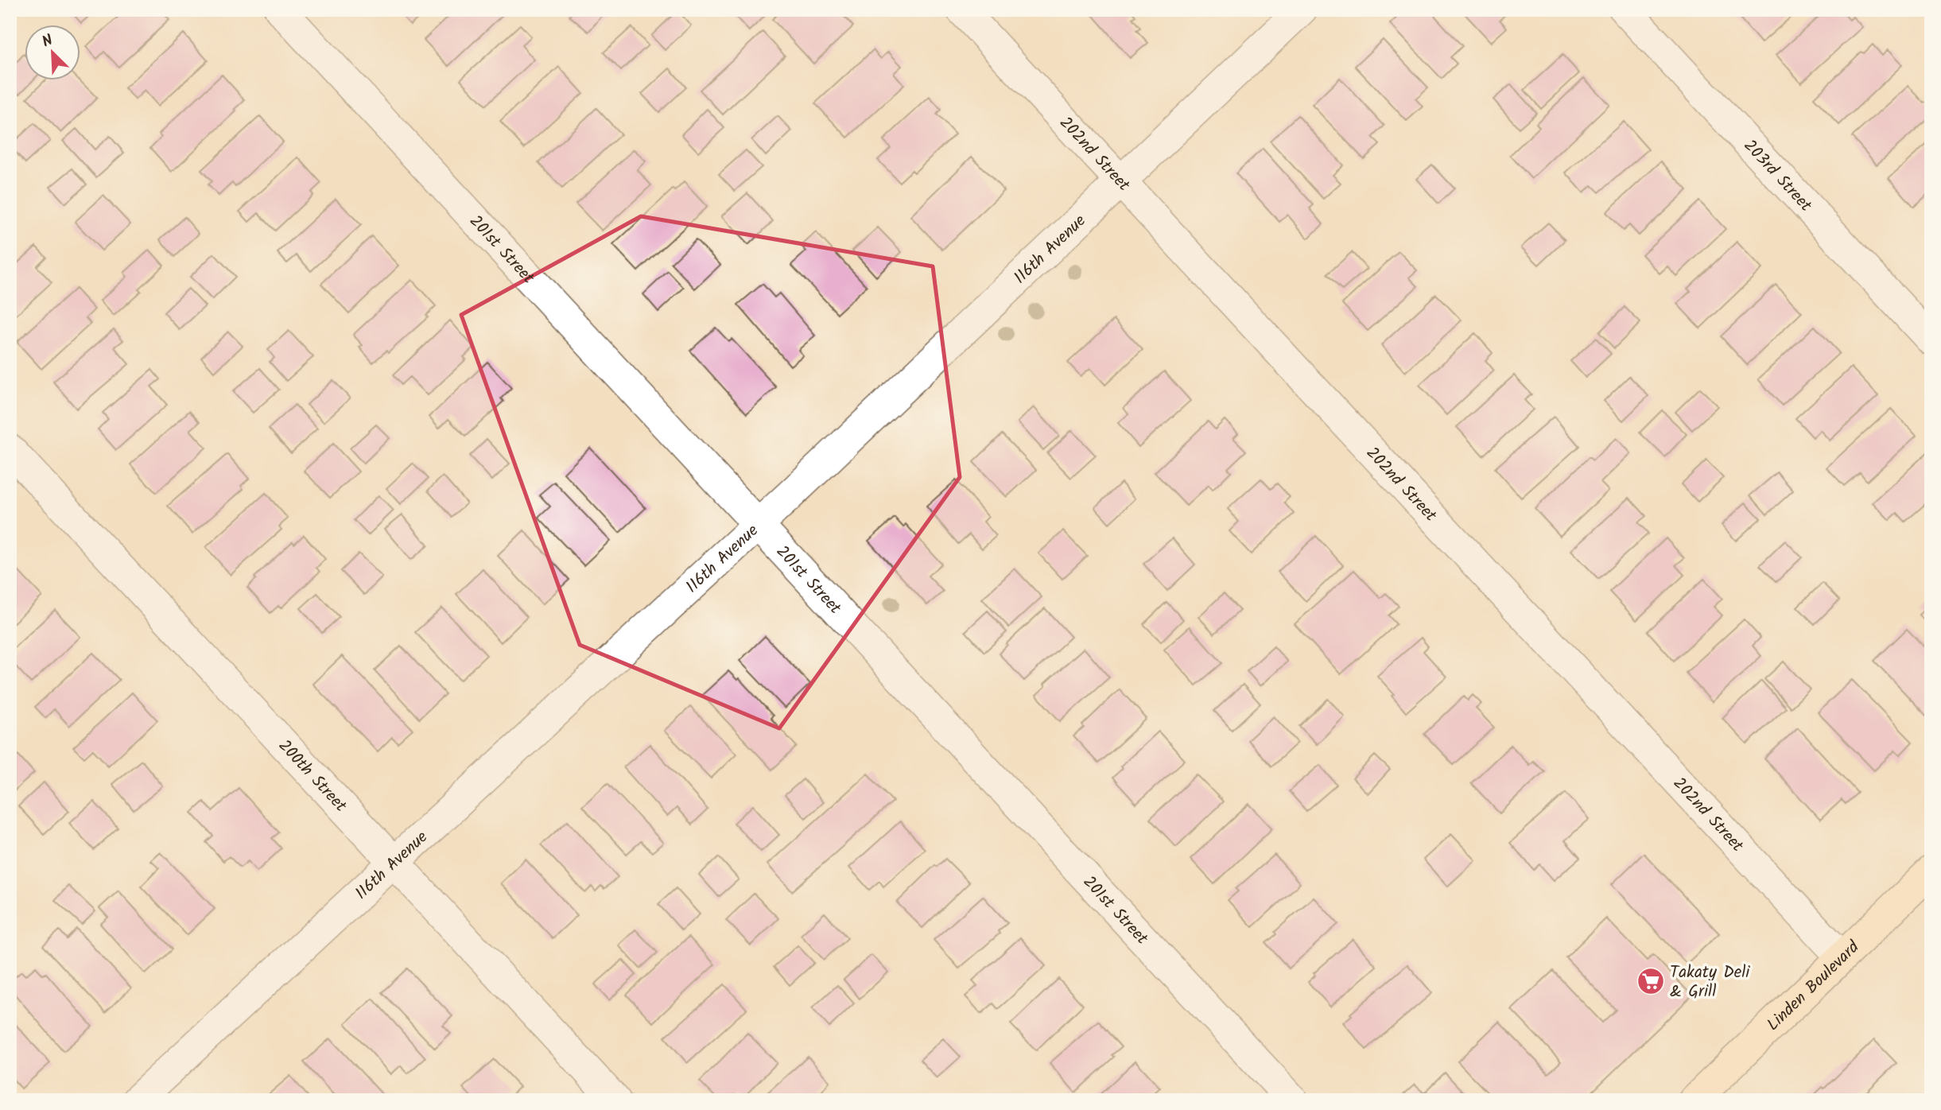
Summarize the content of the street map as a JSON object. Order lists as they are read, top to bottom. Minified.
{"streets":{"main road":["Linden Boulevard"],"street":["202nd Street","203rd Street","116th Avenue","201st Street","200th Street"]},"crossings":[["202nd Street","116th Avenue"],["202nd Street","Linden Boulevard"],["116th Avenue","201st Street"],["116th Avenue","200th Street"]],"places":{"supermarket":["Takaty Deli & Grill"]},"north":"top left"}
